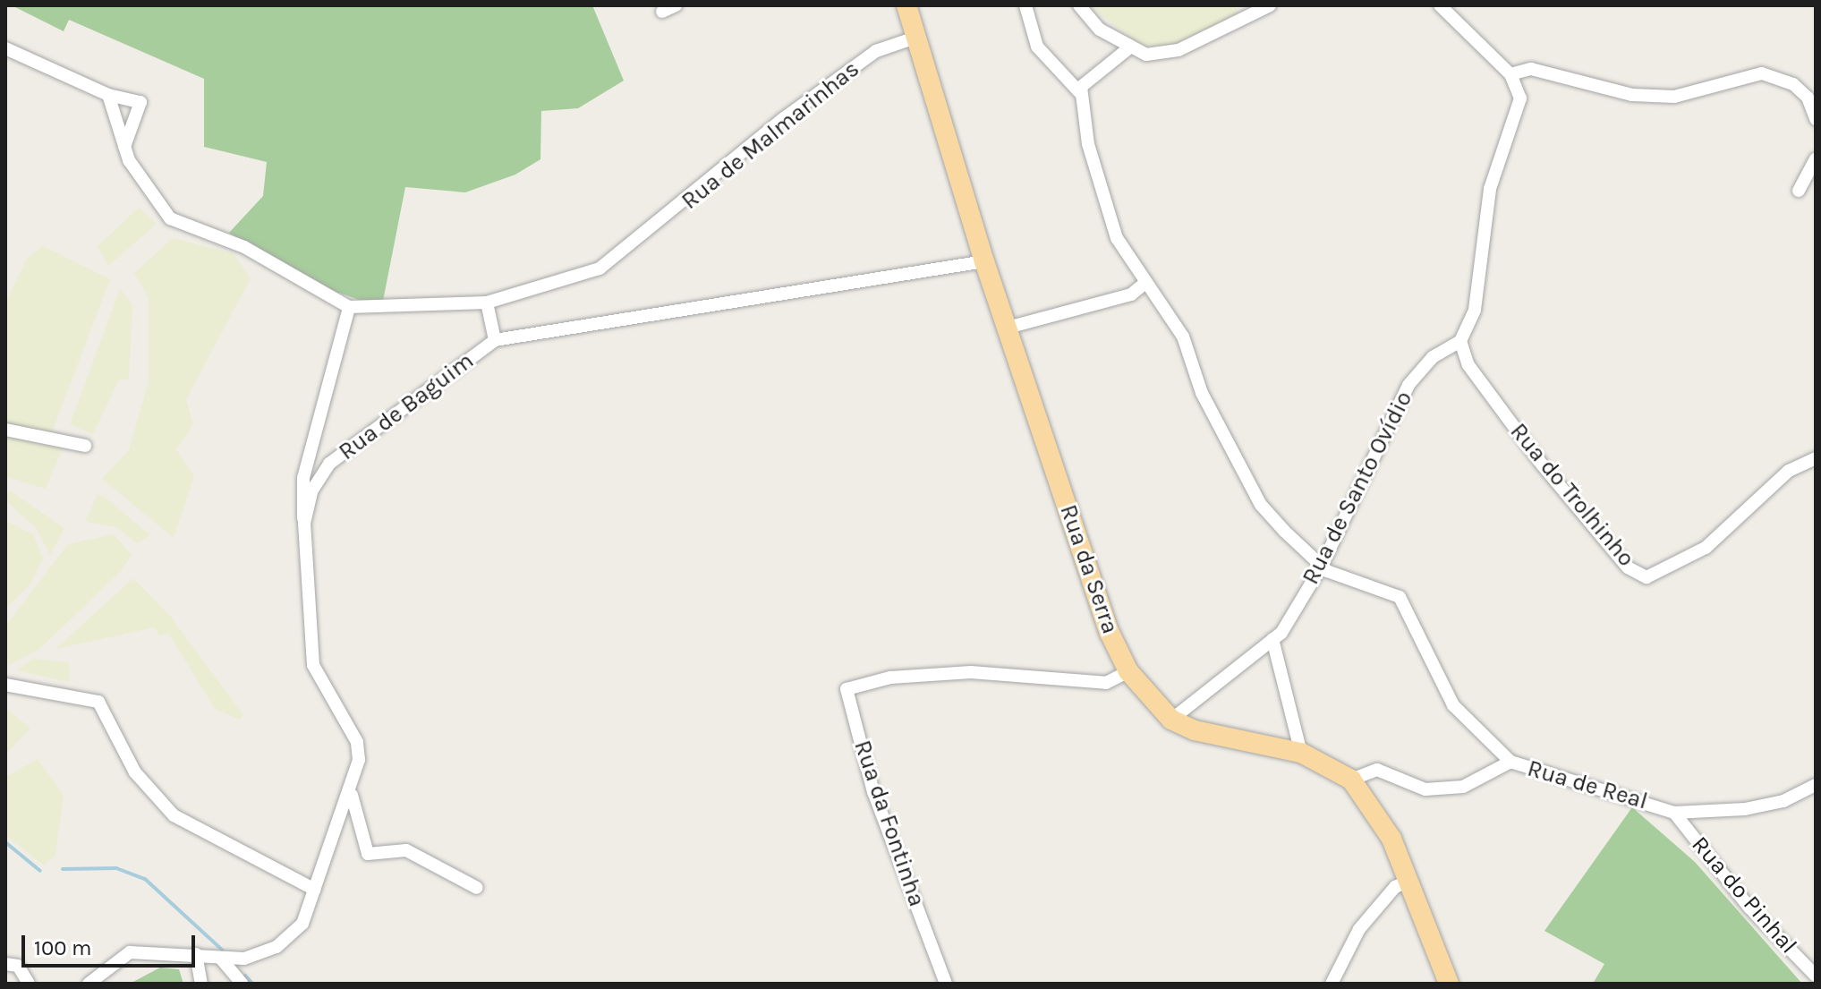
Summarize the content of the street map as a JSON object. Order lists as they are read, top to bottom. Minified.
{"streets":{"main road":["Rua da Serra"],"street":["Rua de Malmarinhas","Rua de Baguim","Rua de Santo Ovídio","Rua do Trolhinho","Rua de Real","Rua da Fontinha","Rua do Pinhal"]},"crossings":[["Rua de Malmarinhas","Rua da Serra"],["Rua de Baguim","Rua da Serra"],["Rua de Santo Ovídio","Rua do Trolhinho"],["Rua de Santo Ovídio","Rua da Serra"],["Rua de Santo Ovídio","Rua de Real"],["Rua da Serra","Rua da Fontinha"],["Rua de Real","Rua do Pinhal"]],"scale_bar":"100 m"}
